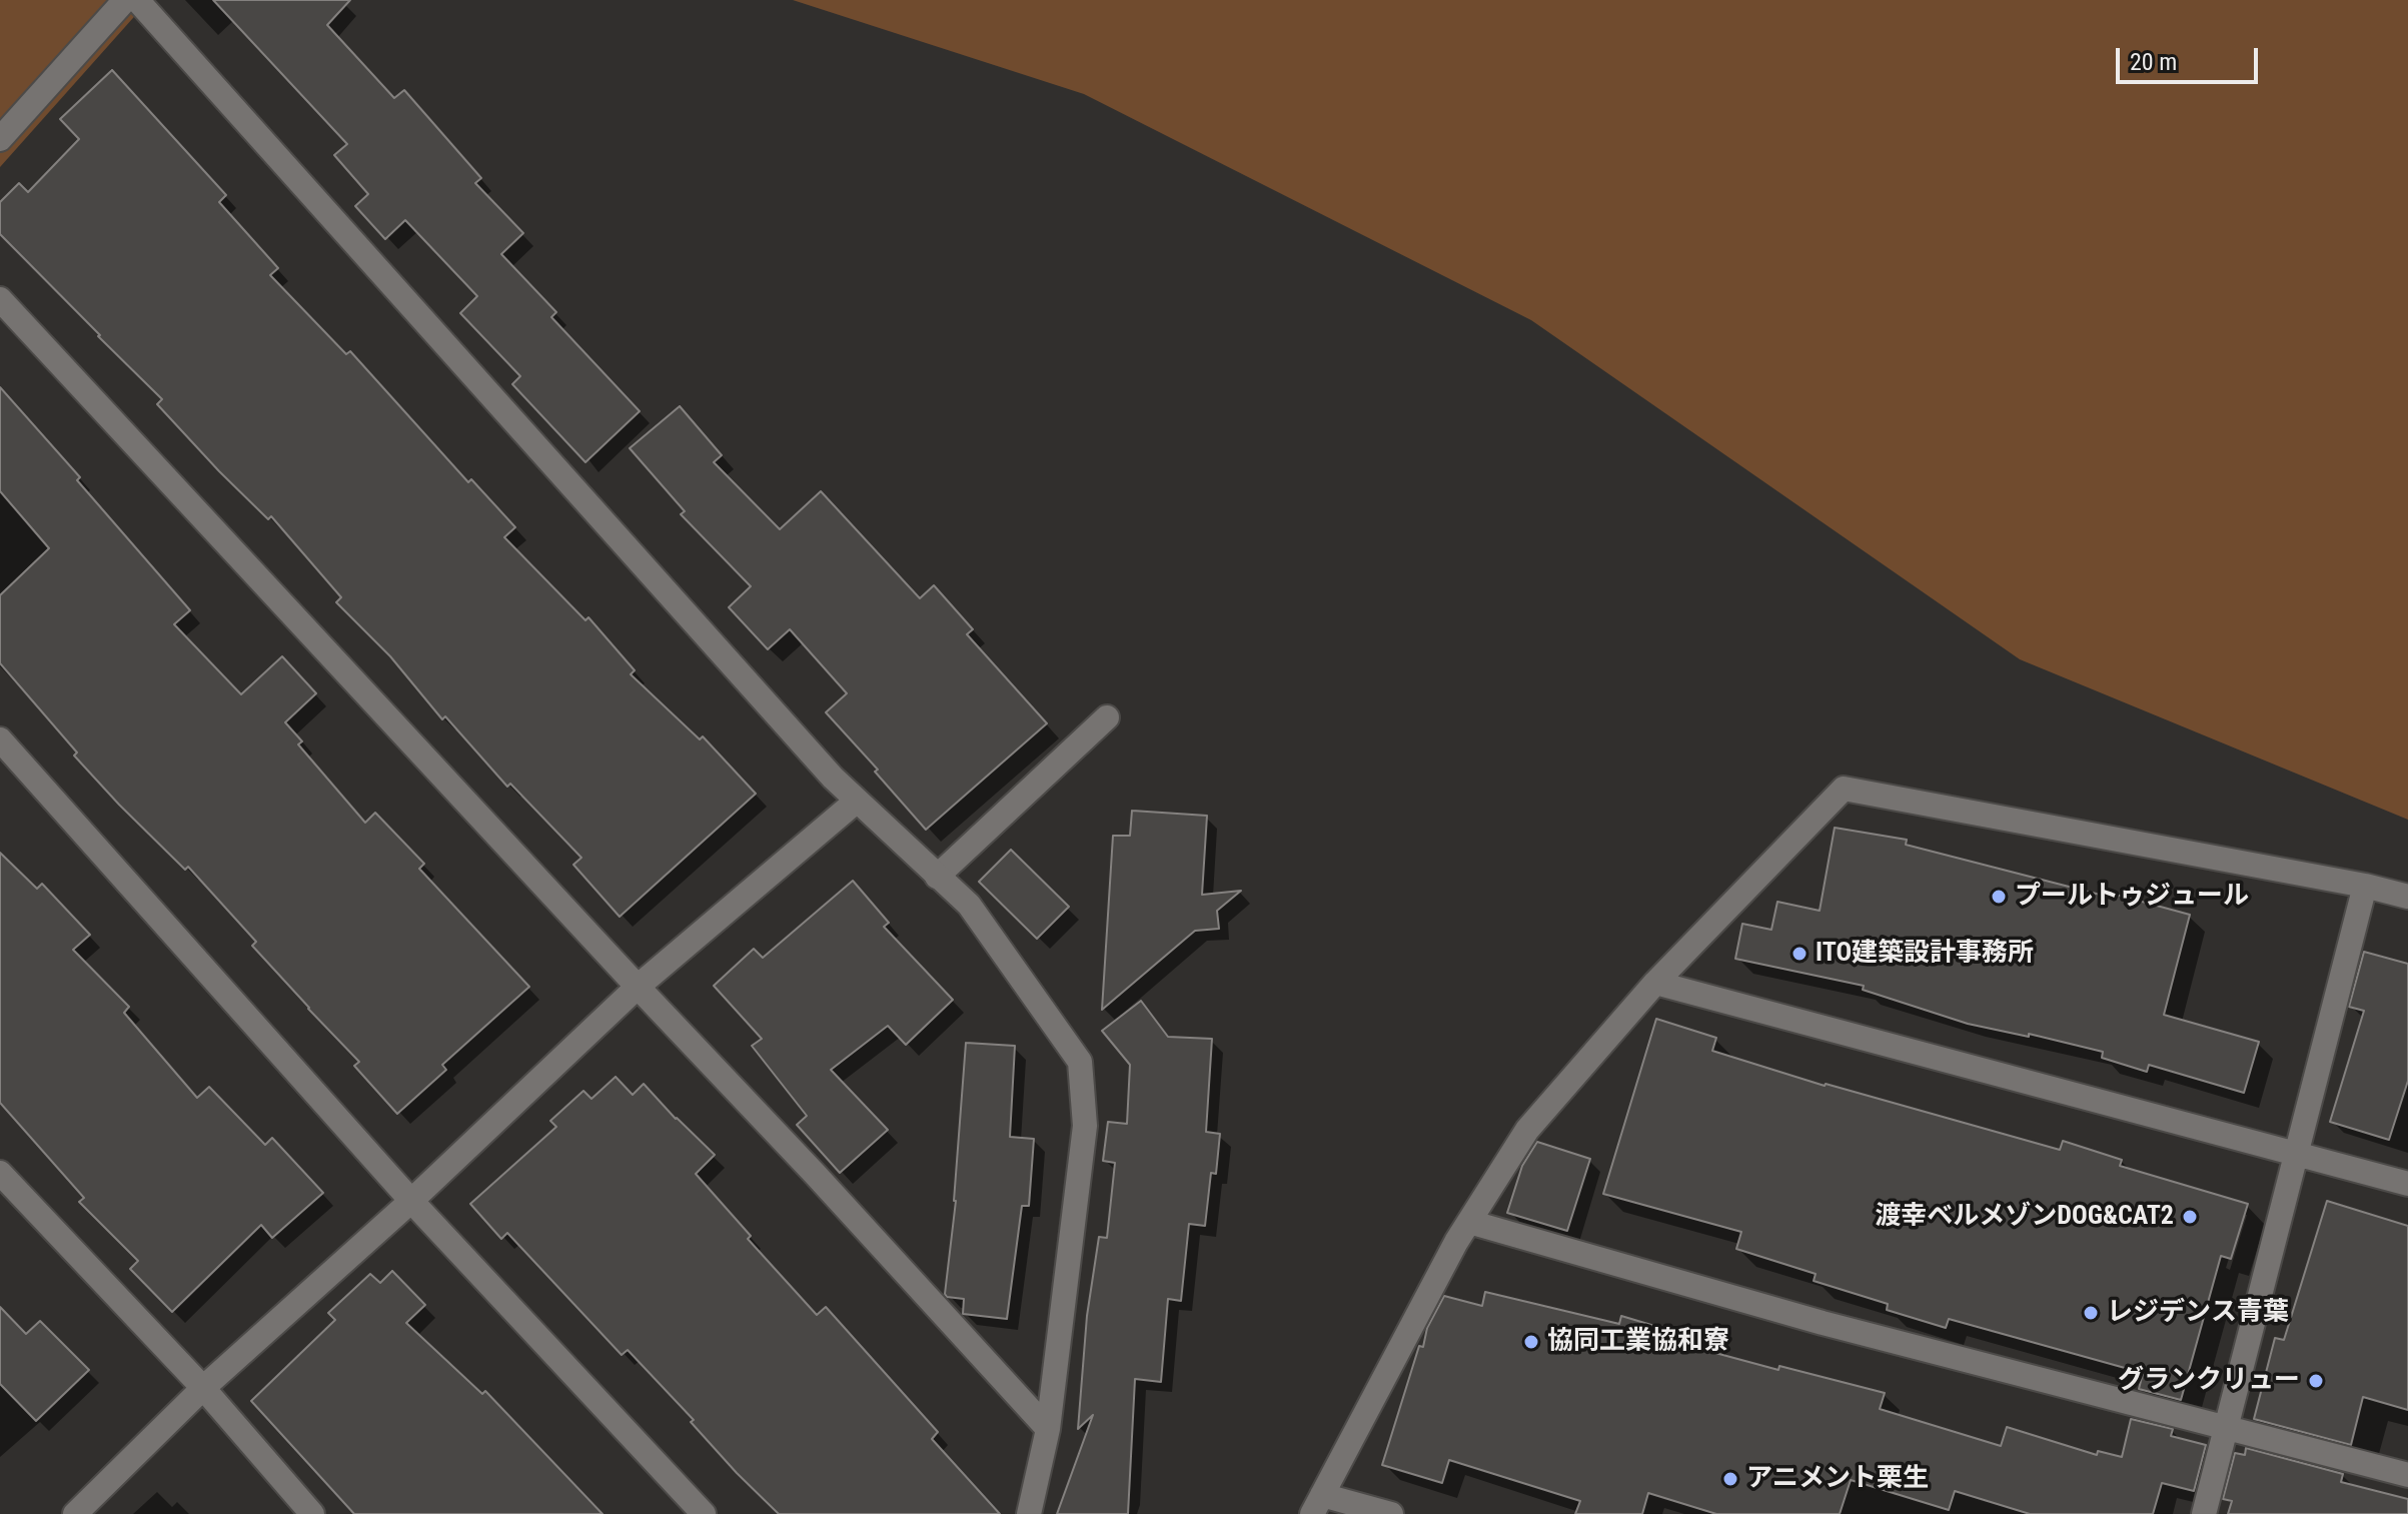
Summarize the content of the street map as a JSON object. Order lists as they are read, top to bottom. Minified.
{"places":["プールトゥジュール","ITO建築設計事務所","渡幸ベルメゾンDOG&CAT2","レジデンス青葉","協同工業協和寮","グランクリュー","アニメント栗生"],"scale_bar":"20 m"}
